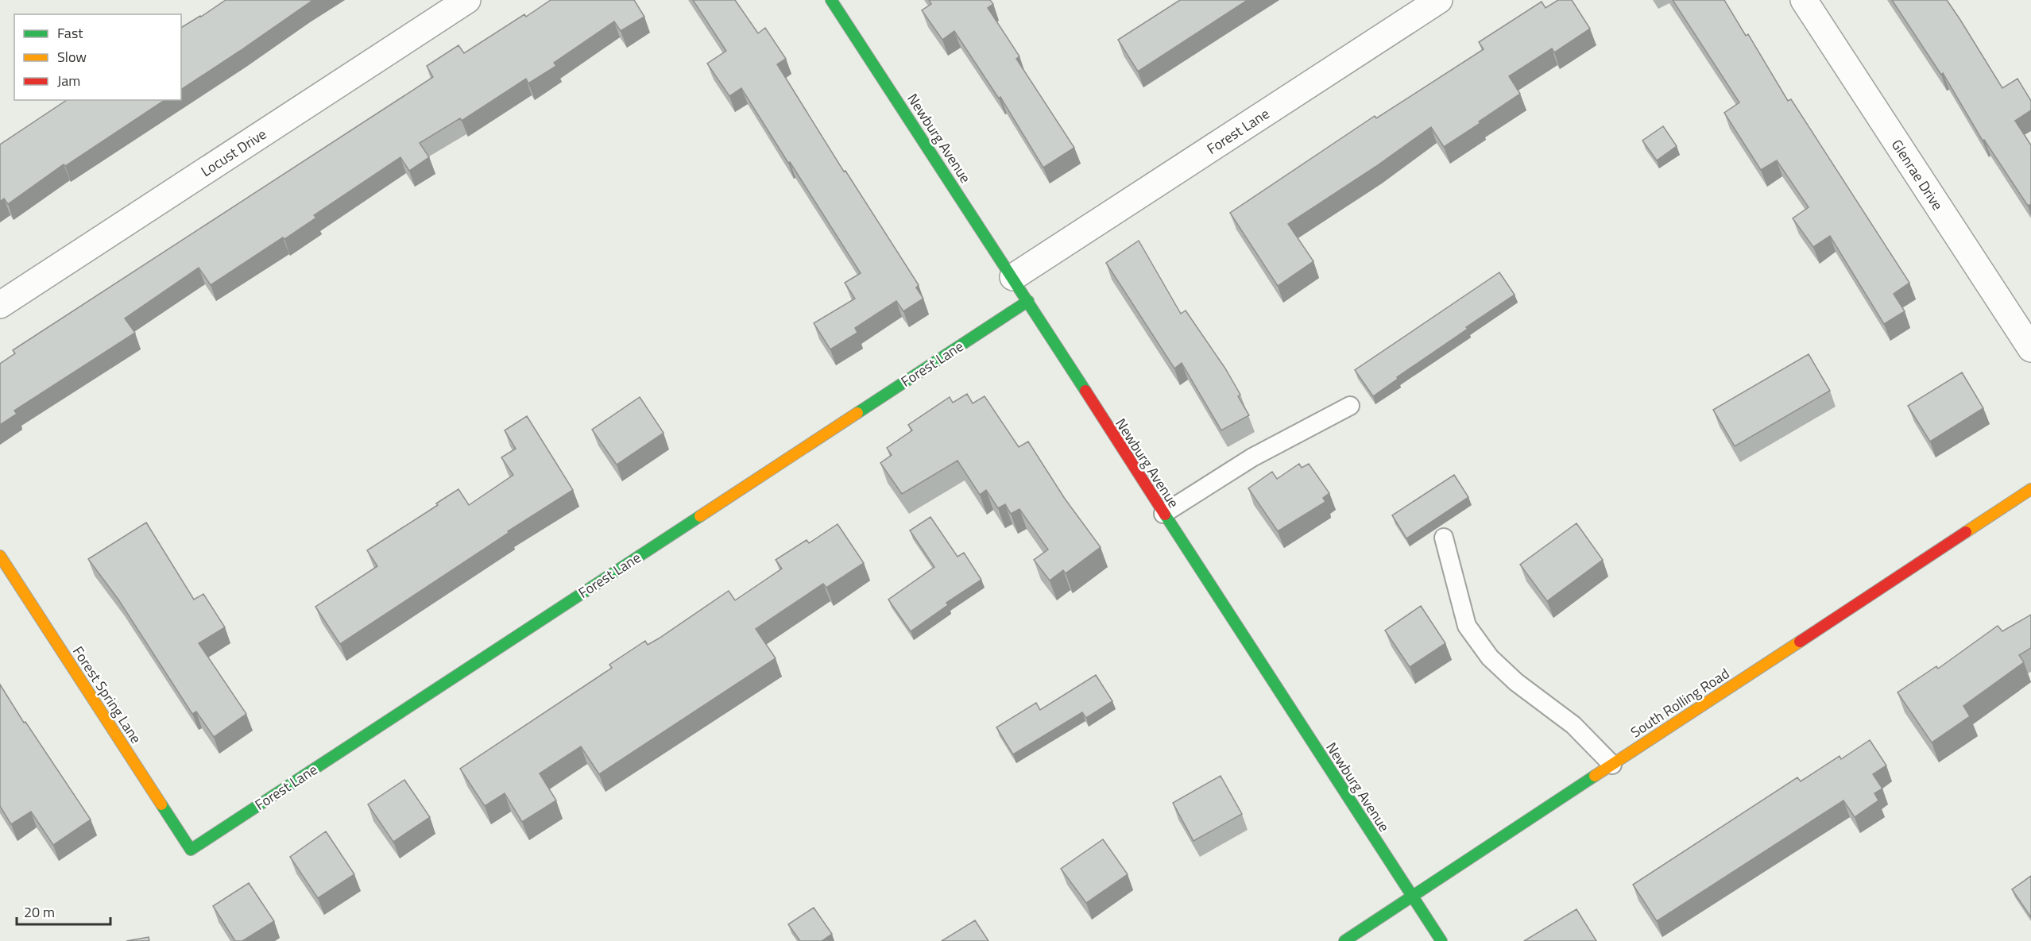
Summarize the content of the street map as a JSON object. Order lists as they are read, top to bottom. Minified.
{"streets":{"street":["Forest Lane","Newburg Avenue","Locust Drive","Glenrae Drive","Forest Spring Lane","South Rolling Road"]},"crossings":[["Forest Lane","Newburg Avenue"],["Forest Lane","Forest Spring Lane"],["Newburg Avenue","South Rolling Road"]],"legend":["Fast","Slow","Jam"],"scale_bar":"20 m"}
